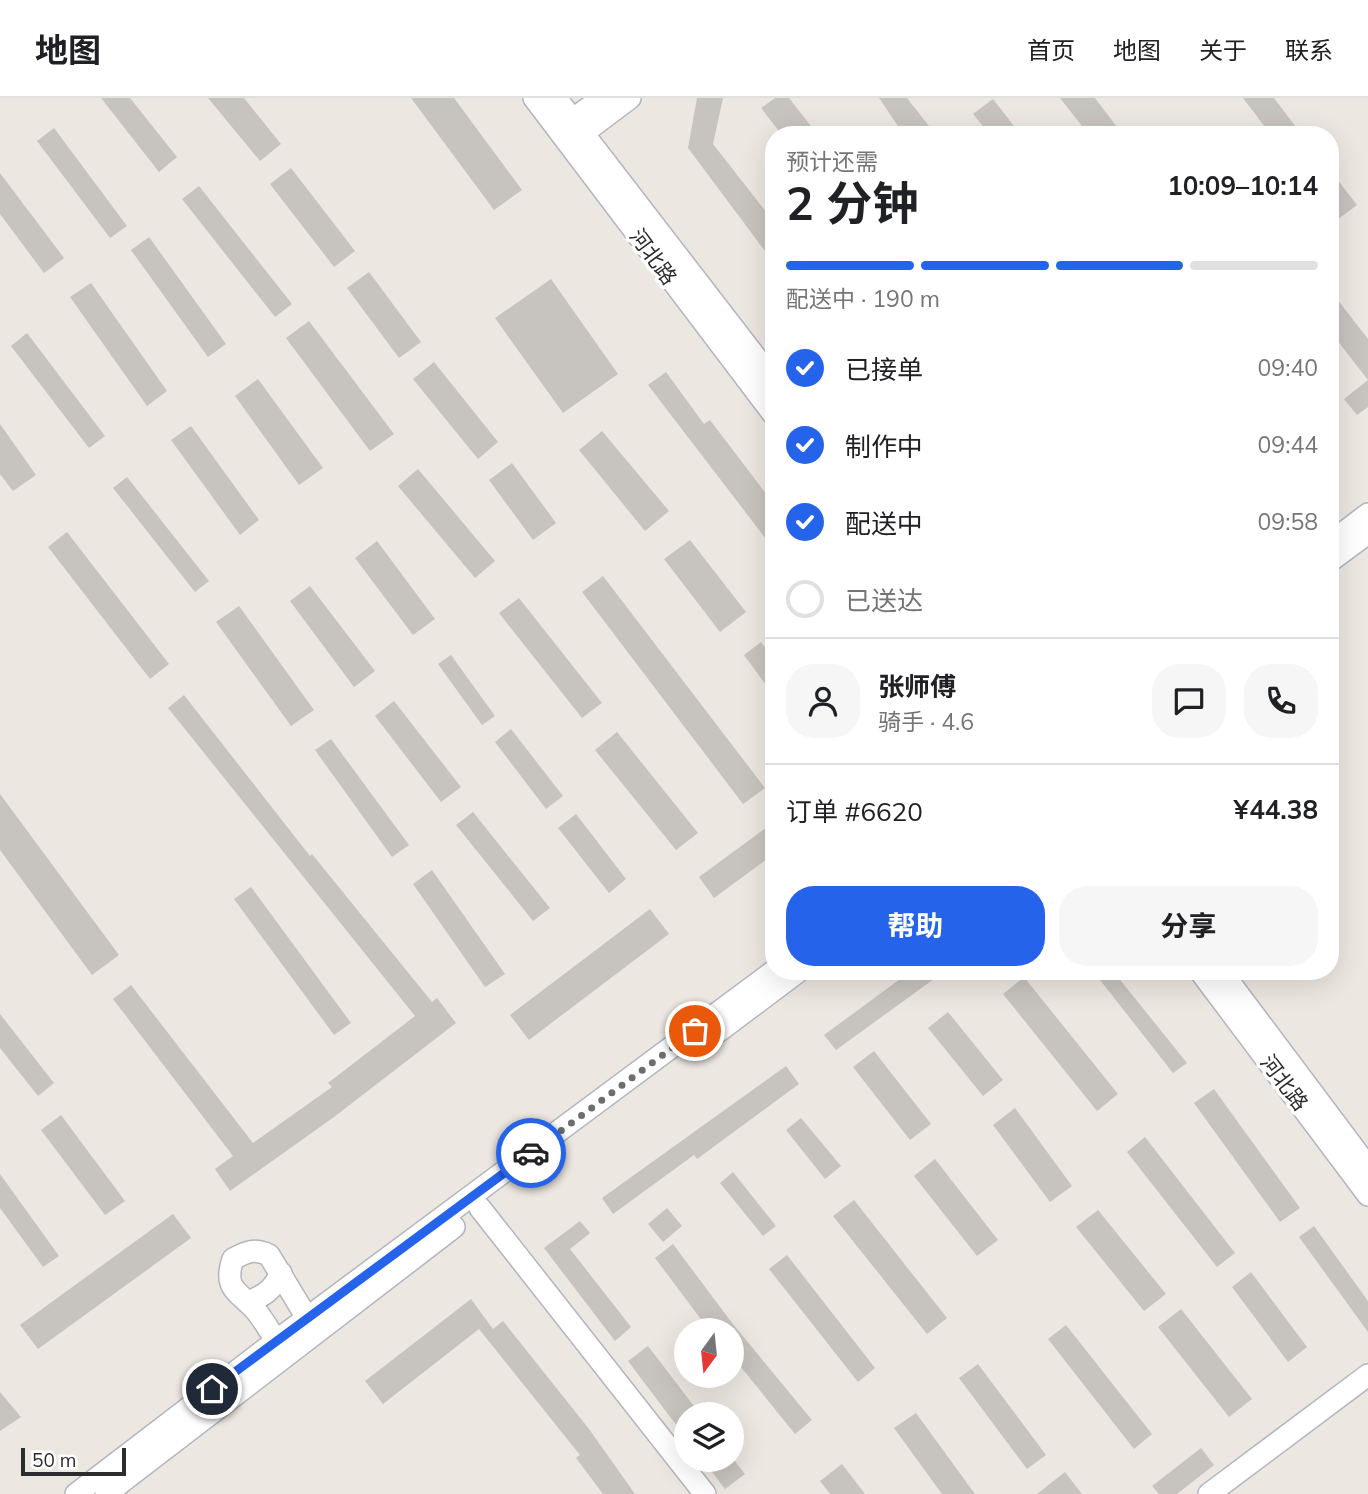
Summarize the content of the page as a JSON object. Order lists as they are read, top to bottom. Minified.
{"streets":{"street":["河北路"]},"scale_bar":"50 m","north":"bottom","page":{"header":"地图","nav":["首页","地图","关于","联系"],"heading":["2 分钟","预计还需","10:09–10:14"],"panel":["张师傅","骑手 · 4.6","订单 #6620","¥44.38"],"bar":"配送中 · 190 m","list":[["已接单","09:40"],["制作中","09:44"],["配送中","09:58"],"已送达"],"buttons":["帮助","分享"],"scale":"50 m"}}
